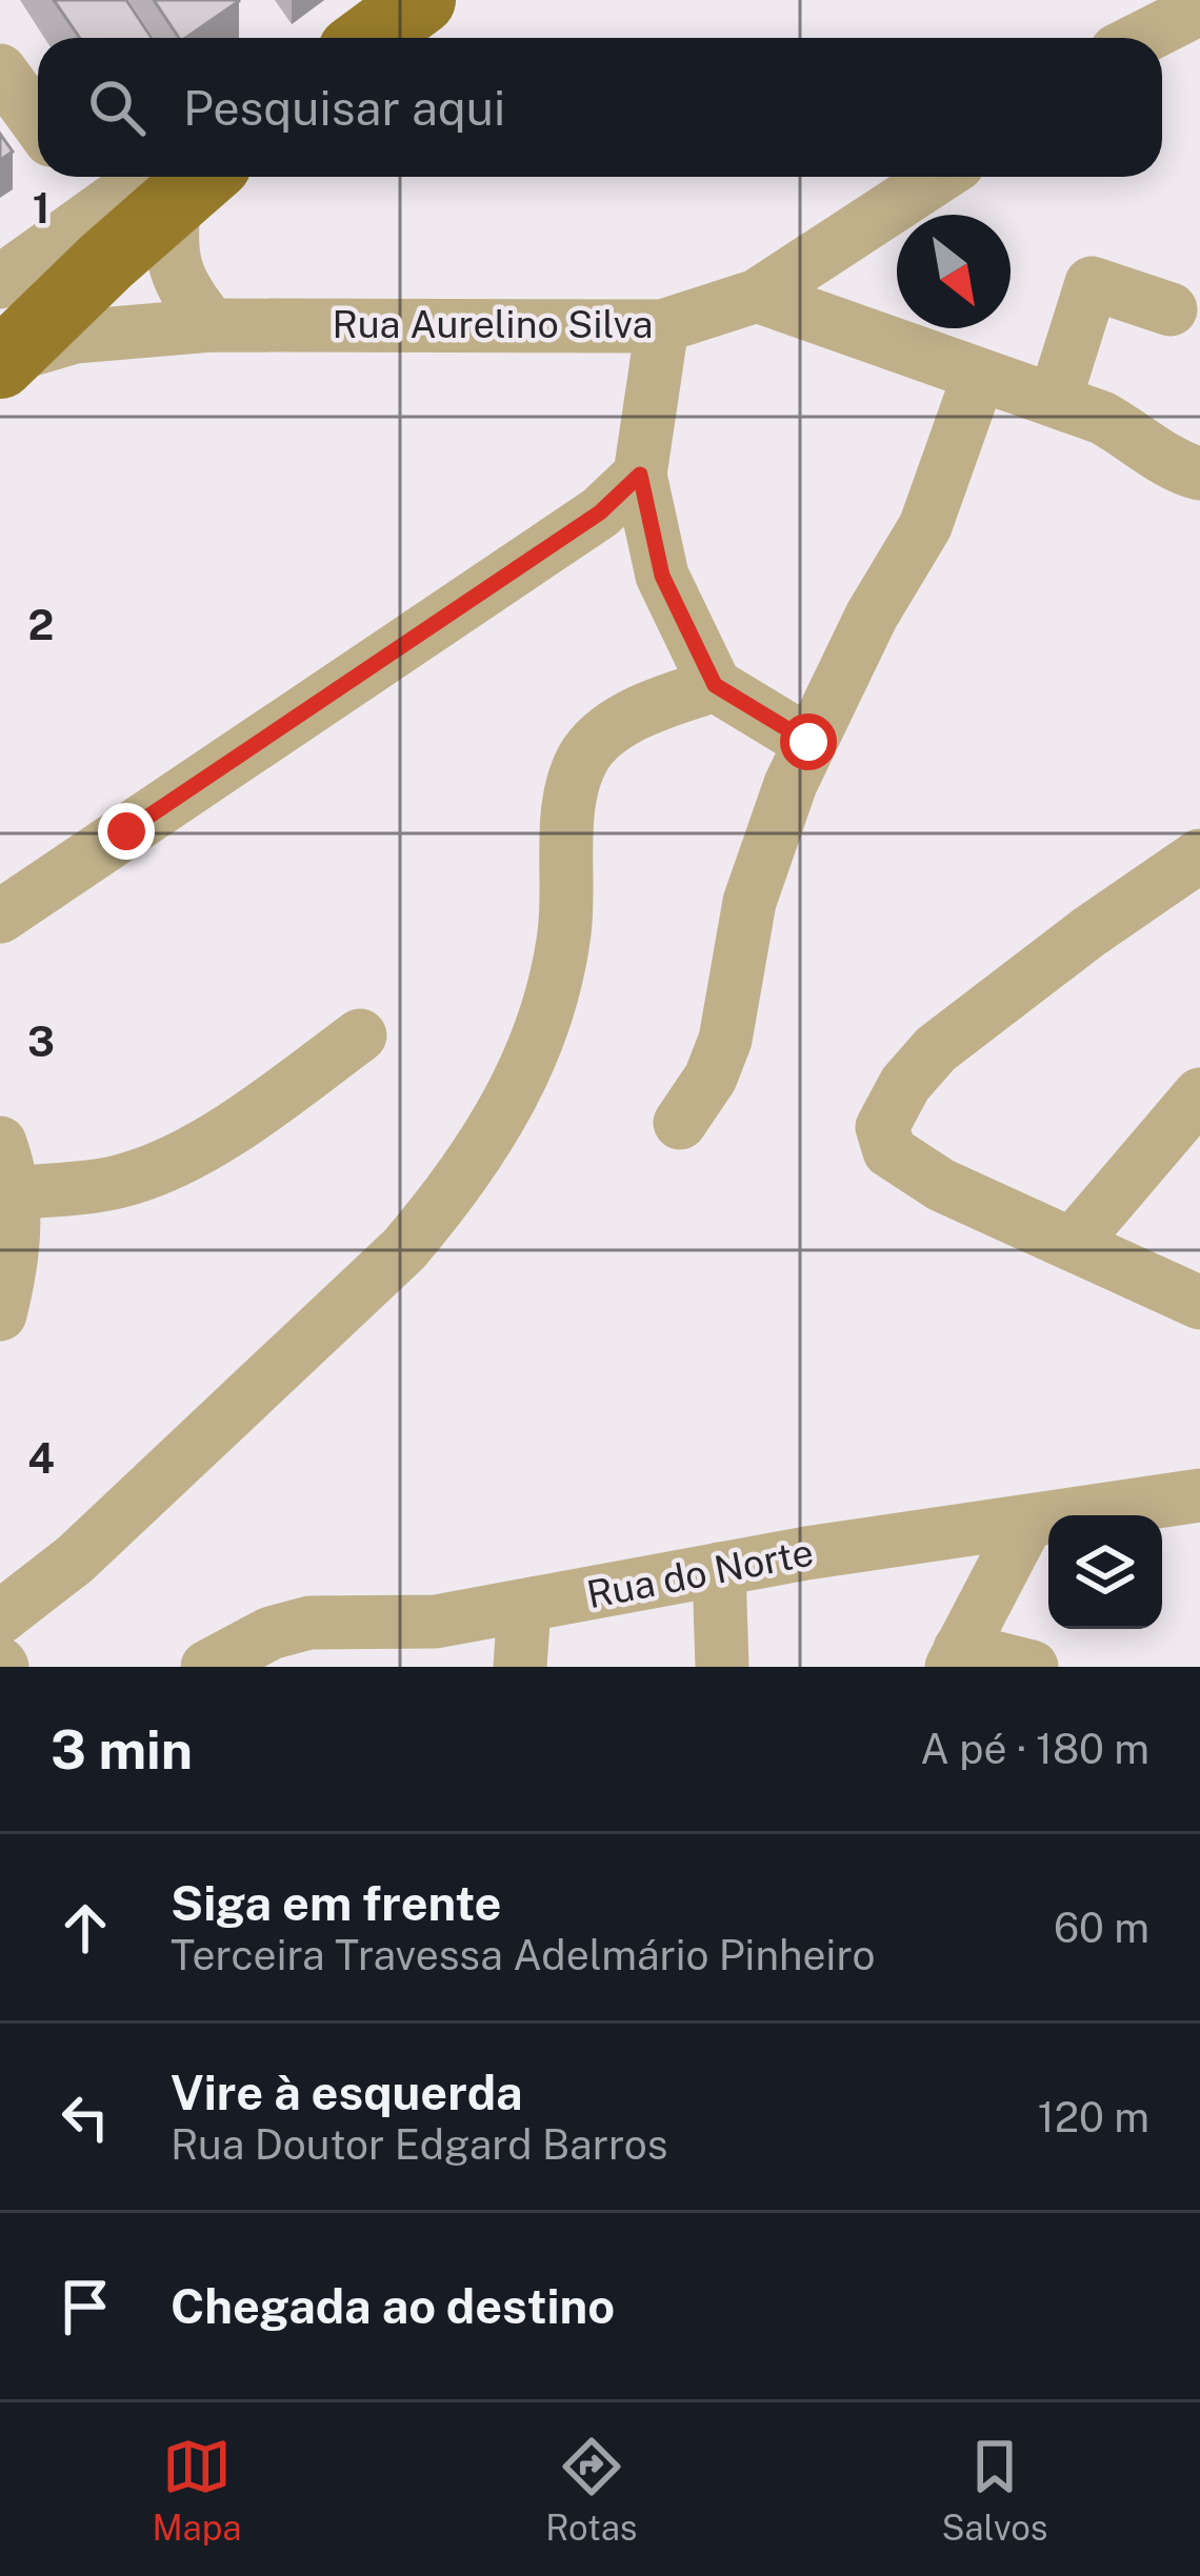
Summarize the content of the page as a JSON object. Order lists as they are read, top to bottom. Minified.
{"streets":{"street":["Rua Aurelino Silva","Rua do Norte"]},"north":"bottom right","page":{"search":"Pesquisar aqui","heading":["3 min","A pé · 180 m"],"list":[["Siga em frente","Terceira Travessa Adelmário Pinheiro","60 m"],["Vire à esquerda","Rua Doutor Edgard Barros","120 m"],"Chegada ao destino"],"nav":["Mapa","Rotas","Salvos"]},"grid":{"rows":["1","2","3","4"]}}
